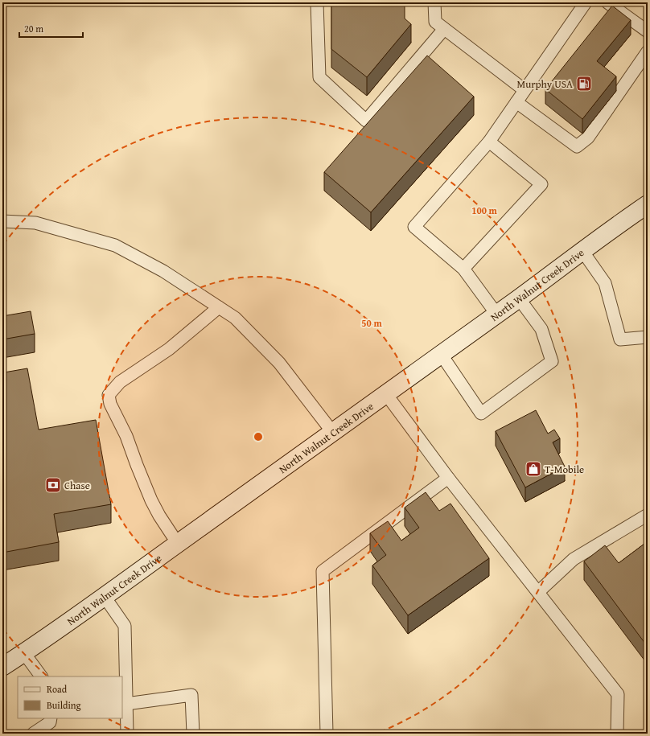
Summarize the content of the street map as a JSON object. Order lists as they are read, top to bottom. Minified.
{"streets":{"main road":["North Walnut Creek Drive"]},"places":{"fuel station":["Murphy USA"],"shop":["T-Mobile"],"bank":["Chase"]},"legend":["Road","Building"],"scale_bar":"20 m","rings":["100 m","50 m"]}
